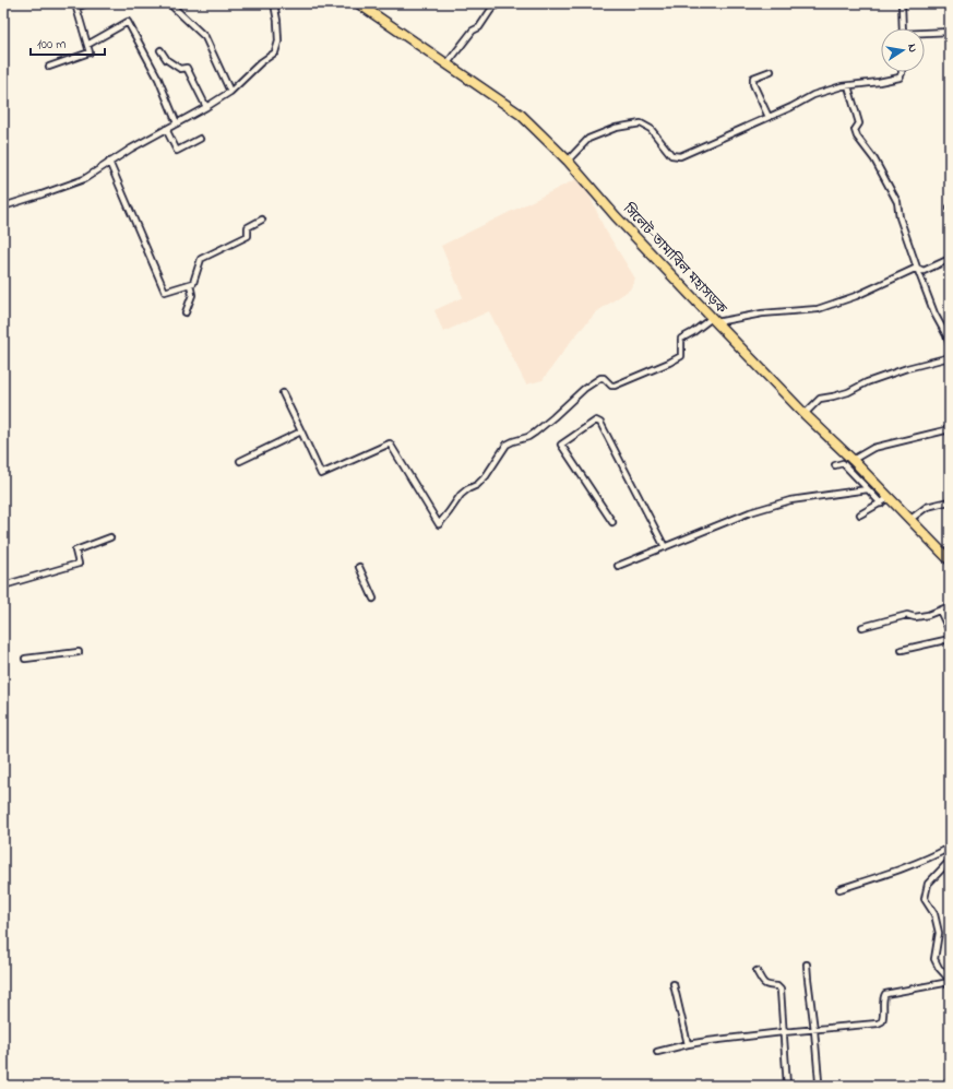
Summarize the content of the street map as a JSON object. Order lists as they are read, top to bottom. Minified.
{"streets":{"highway":["সিলেট-তামাবিল মহাসড়ক"]},"scale_bar":"100 m","north":"right"}
